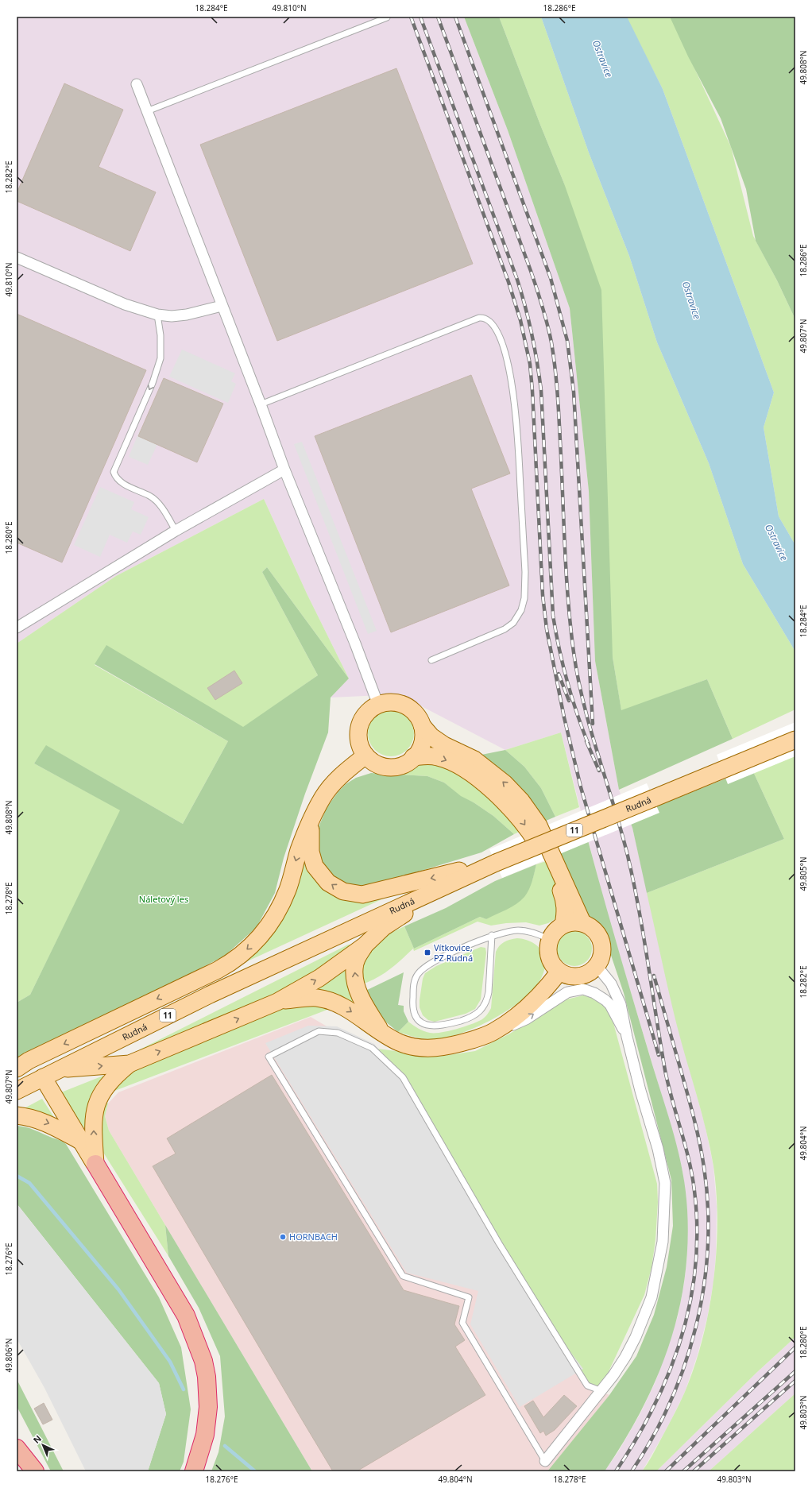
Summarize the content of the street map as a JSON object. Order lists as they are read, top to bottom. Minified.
{"streets":{"main road":["Rudná","11"]},"water":["Ostravice"],"parks":["Náletový les"],"places":{"transit":["Vítkovice, PZ Rudná"],"other":["HORNBACH"]},"north":"top left","coordinates":["18.284°E","49.810°N","18.286°E","49.808°N","18.282°E","49.807°N","18.280°E","49.805°N","18.278°E","49.804°N","18.276°E","49.806°N","49.803°N"]}
